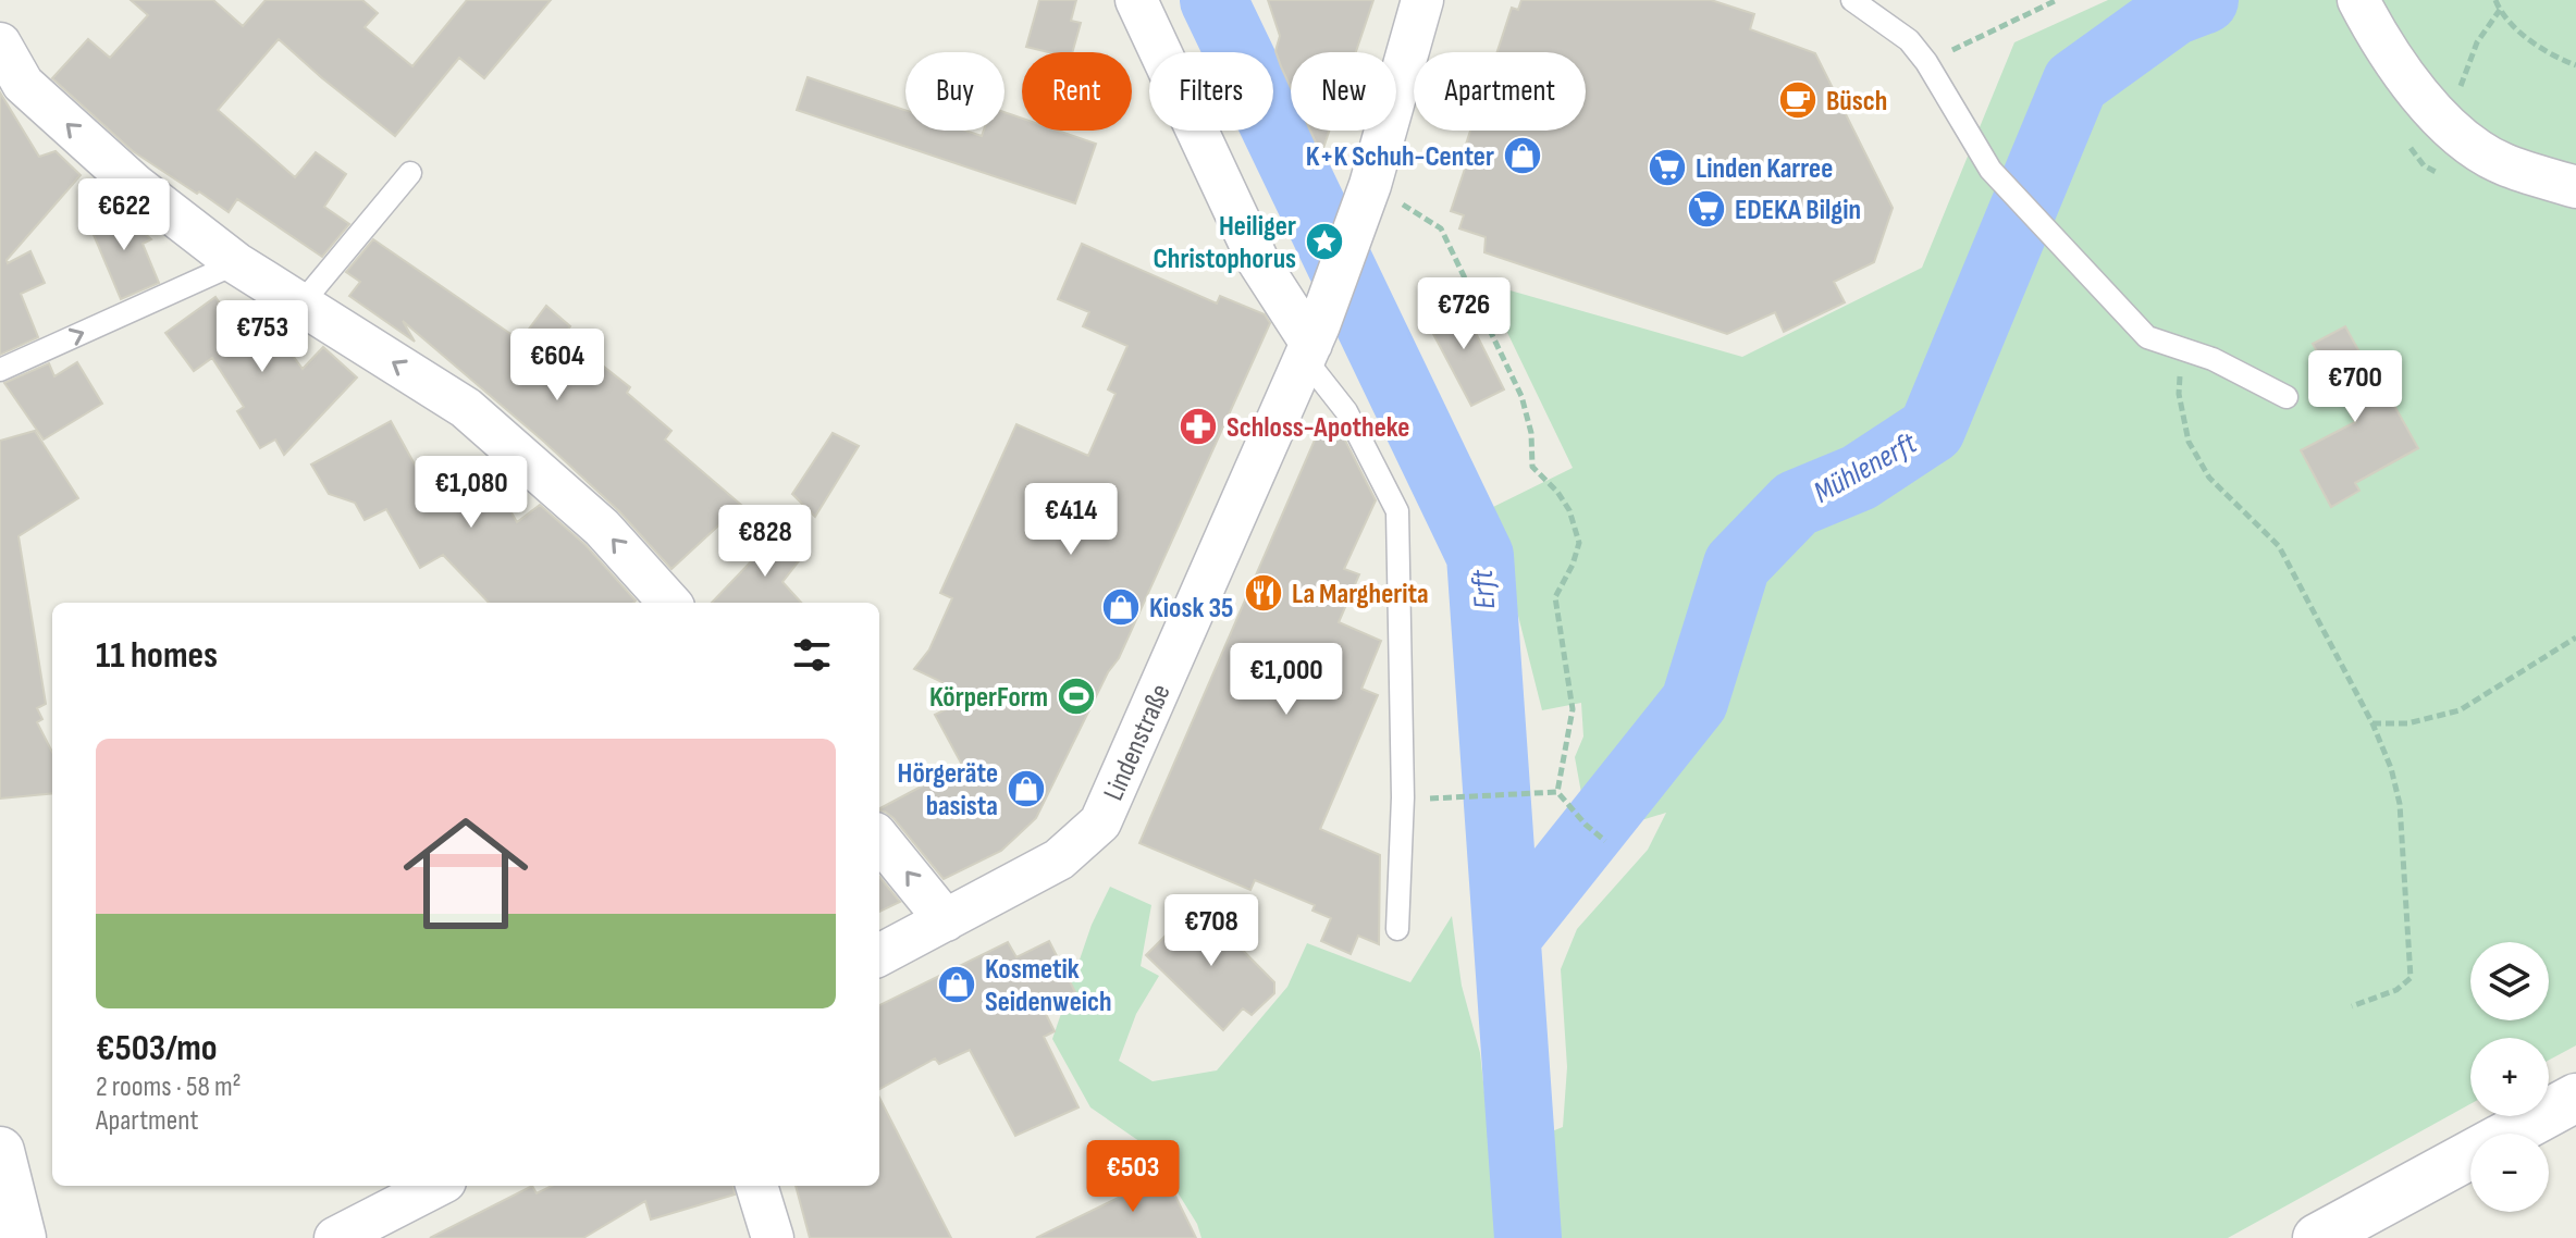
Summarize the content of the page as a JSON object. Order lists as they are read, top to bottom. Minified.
{"streets":{"street":["Lindenstraße"]},"water":["Mühlenerft","Erft"],"places":{"cafe":["Büsch"],"shop":["K+K Schuh-Center","Kiosk 35","Hörgeräte basista","Kosmetik Seidenweich"],"supermarket":["Linden Karree","EDEKA Bilgin"],"place":["Heiliger Christophorus"],"pharmacy":["Schloss-Apotheke"],"restaurant":["La Margherita"],"sports":["KörperForm"]},"page":{"chip":["Buy","Rent","Filters","New","Apartment"],"price":["€622","€726","€753","€604","€700","€1,080","€414","€828","€1,000","€708","€503"],"heading":"11 homes","list":[{"name":"€503/mo","note":"2 rooms · 58 m² · Apartment"}],"map_buttons":["+","−"]}}
